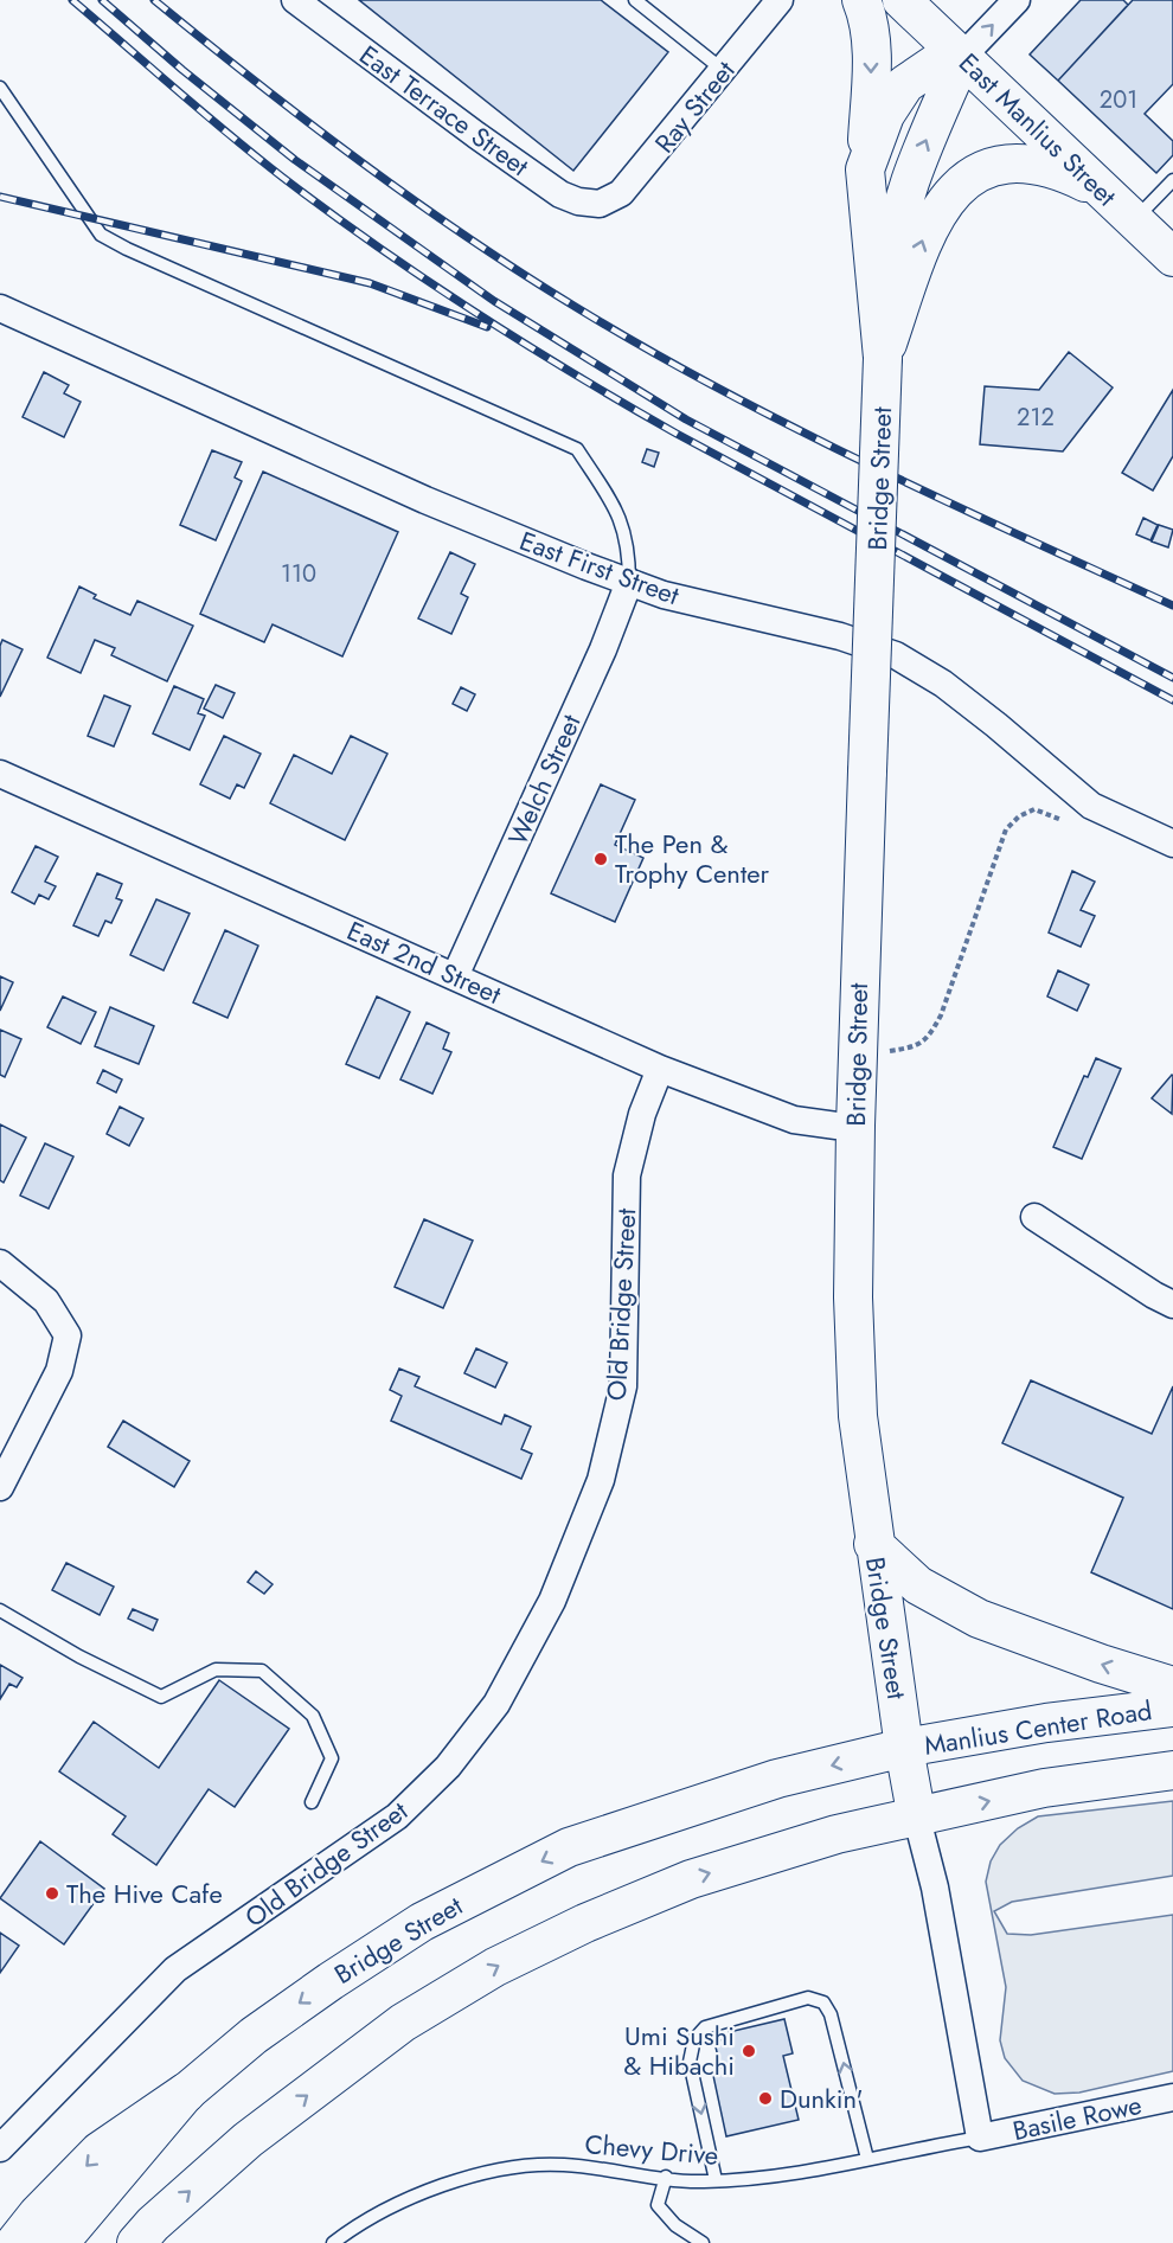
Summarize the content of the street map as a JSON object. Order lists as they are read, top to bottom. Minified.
{"streets":{"main road":["East Manlius Street","Bridge Street","Manlius Center Road"],"street":["Ray Street","East Terrace Street","East First Street","Welch Street","East 2nd Street","Old Bridge Street","Basile Rowe"],"lane":["Chevy Drive"]},"crossings":[["Ray Street","East Terrace Street"],["East Manlius Street","Bridge Street"],["Bridge Street","East 2nd Street"],["Bridge Street","Manlius Center Road"],["Bridge Street","Basile Rowe"],["Bridge Street","Chevy Drive"],["East First Street","Welch Street"],["Welch Street","East 2nd Street"],["East 2nd Street","Old Bridge Street"],["Basile Rowe","Chevy Drive"]],"places":["The Pen & Trophy Center","The Hive Cafe","Umi Sushi & Hibachi","Dunkin'"],"house_numbers":["201","212","110"]}
